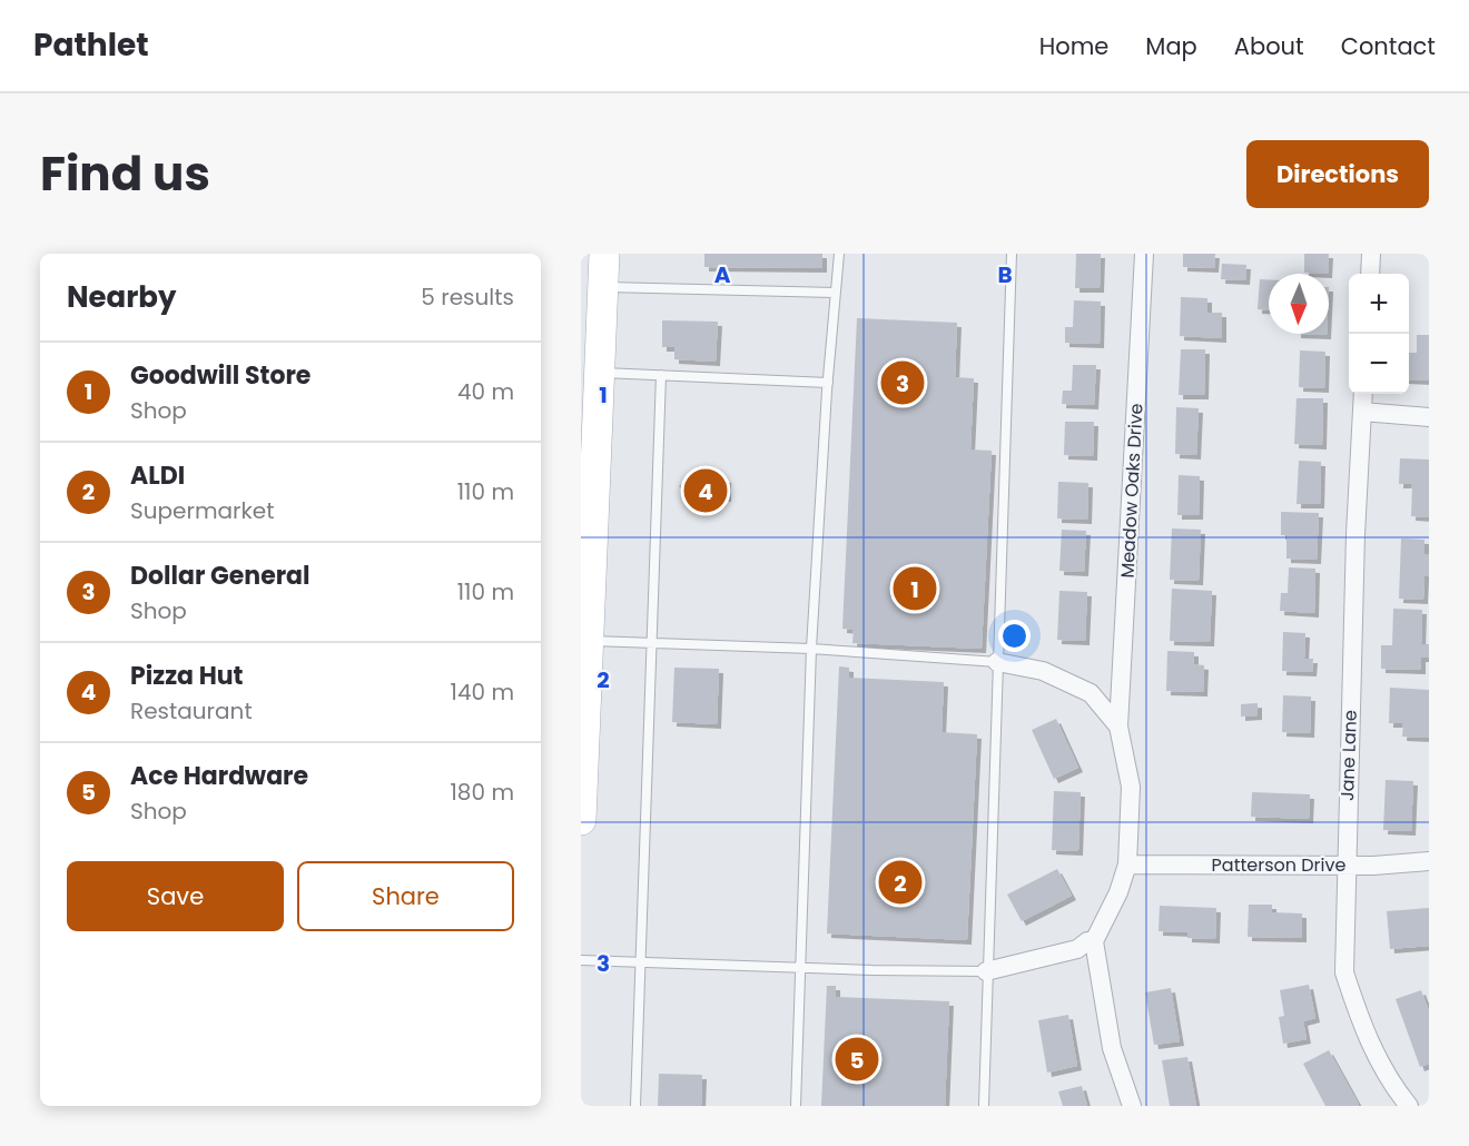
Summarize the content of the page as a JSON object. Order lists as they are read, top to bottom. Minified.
{"streets":{"street":["Meadow Oaks Drive","Jane Lane","Patterson Drive"]},"crossings":[["Meadow Oaks Drive","Patterson Drive"],["Jane Lane","Patterson Drive"]],"north":"bottom","page":{"header":"Pathlet","nav":["Home","Map","About","Contact"],"title":"Find us","buttons":["Directions",["Save","Share"]],"heading":["Nearby","5 results"],"map_buttons":["+","−"],"list":[{"mark":"1","name":"Goodwill Store","note":"Shop","value":"40 m"},{"mark":"2","name":"ALDI","note":"Supermarket","value":"110 m"},{"mark":"3","name":"Dollar General","note":"Shop","value":"110 m"},{"mark":"4","name":"Pizza Hut","note":"Restaurant","value":"140 m"},{"mark":"5","name":"Ace Hardware","note":"Shop","value":"180 m"}],"pins":["3","4","1","2","5"]},"grid":{"columns":["A","B"],"rows":["1","2","3"]}}
